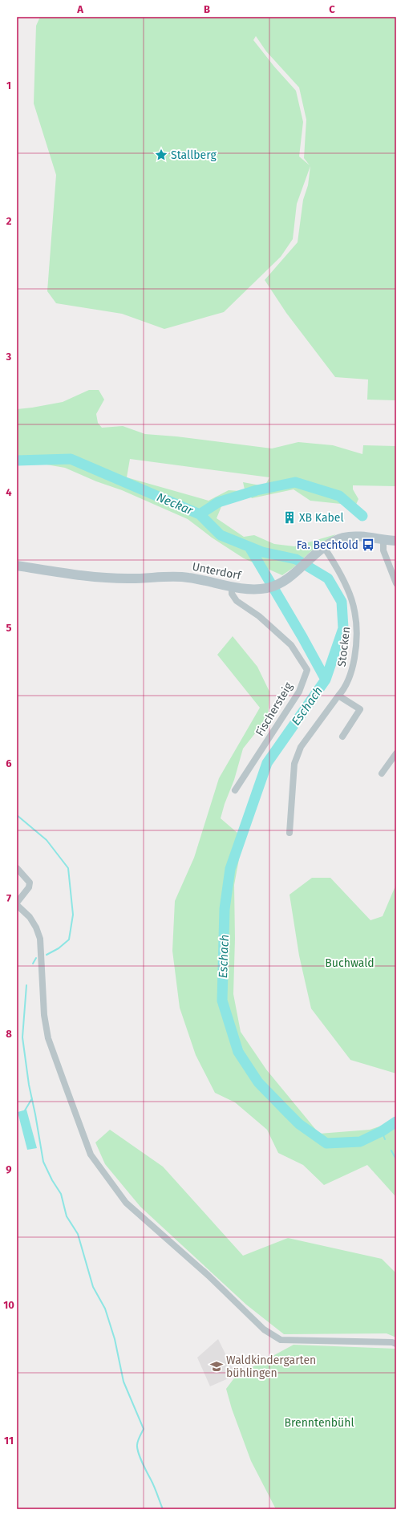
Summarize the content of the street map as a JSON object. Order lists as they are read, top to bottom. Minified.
{"streets":{"street":["Unterdorf","Stocken","Fischersteig"]},"crossings":[["Unterdorf","Stocken"],["Unterdorf","Fischersteig"]],"water":["Neckar","Eschach"],"parks":["Buchwald","Brenntenbühl"],"places":{"place":["Stallberg"],"building":["XB Kabel"],"bus stop":["Fa. Bechtold"],"school or university":["Waldkindergarten bühlingen"]},"grid":{"columns":["A","B","C"],"rows":["1","2","3","4","5","6","7","8","9","10","11"]}}
